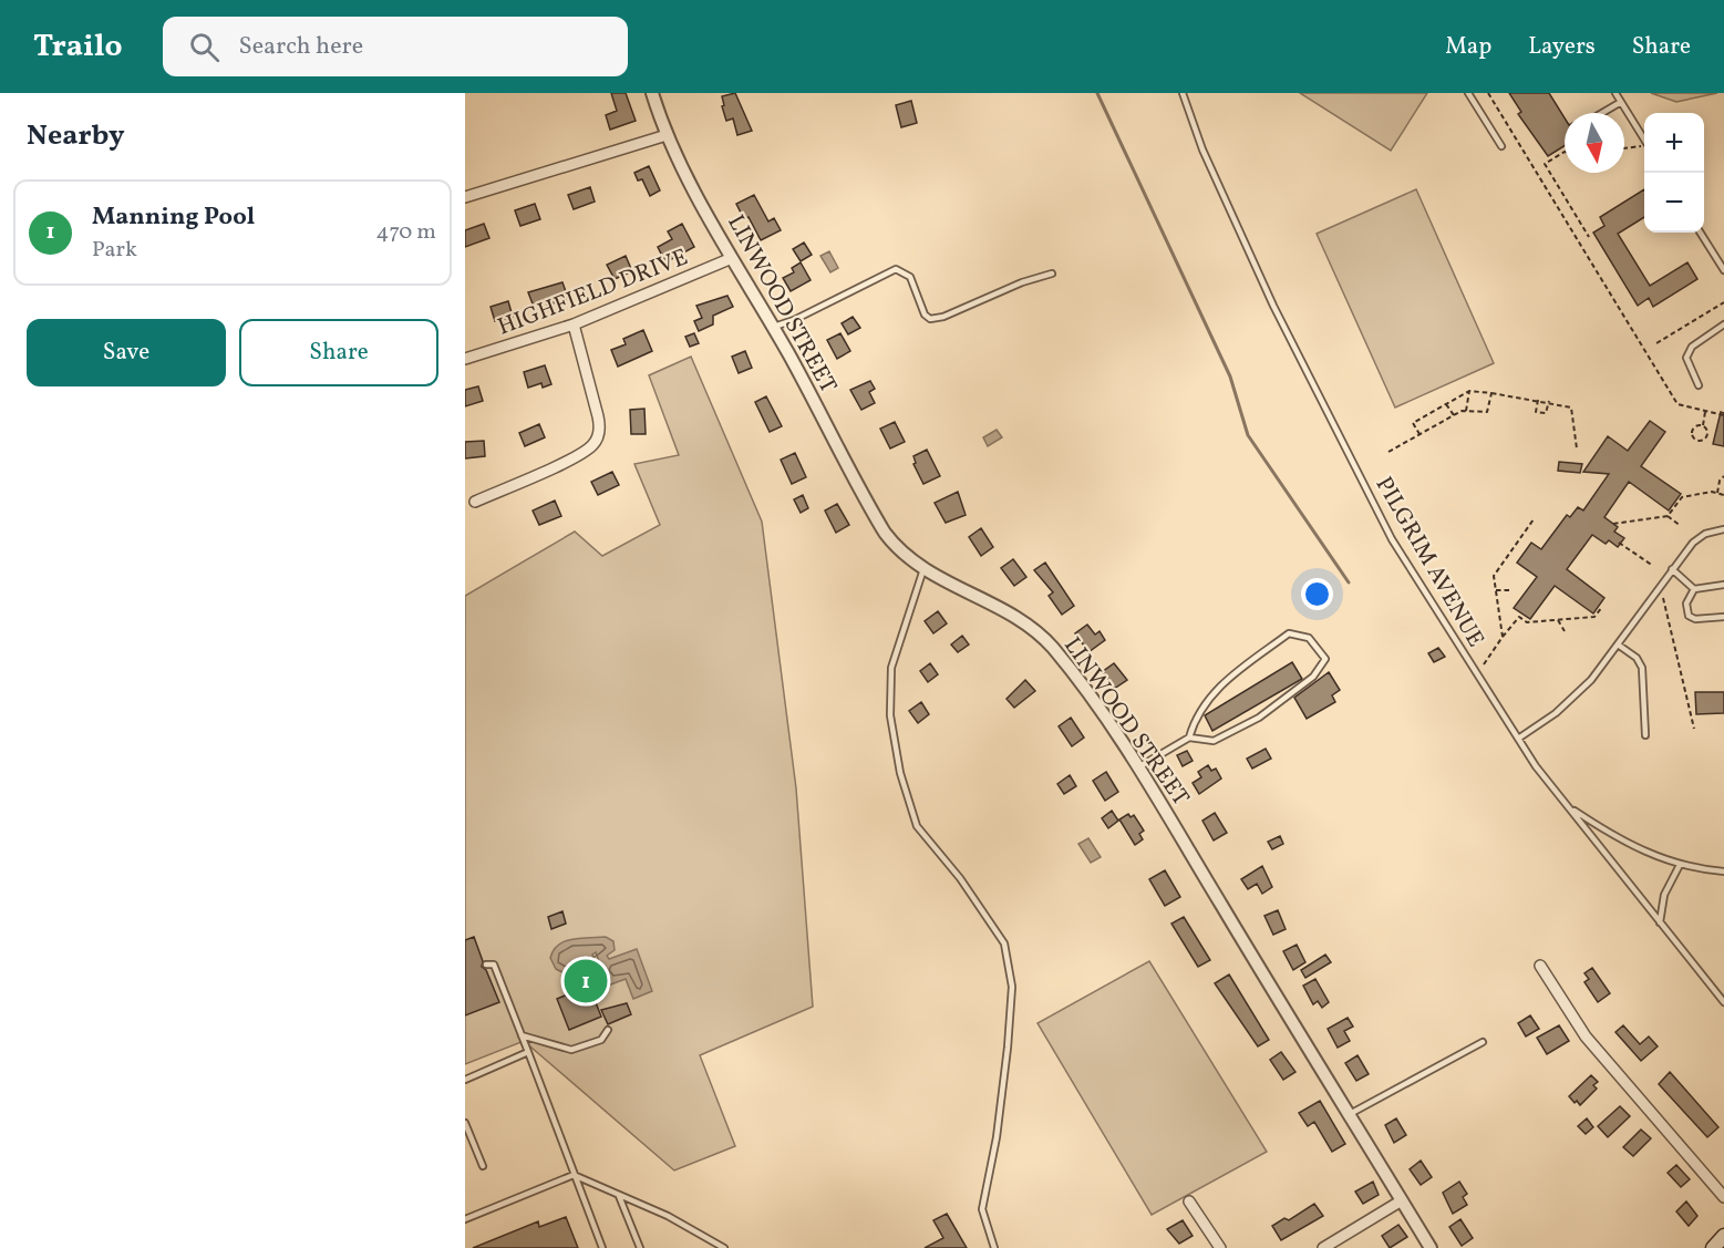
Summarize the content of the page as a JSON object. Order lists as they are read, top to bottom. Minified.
{"streets":{"street":["HIGHFIELD DRIVE","LINWOOD STREET"],"lane":["PILGRIM AVENUE"]},"crossings":[["HIGHFIELD DRIVE","LINWOOD STREET"]],"north":"bottom","page":{"header":"Trailo","search":"Search here","nav":["Map","Layers","Share"],"heading":"Nearby","map_buttons":["+","−"],"list":[{"mark":"1","name":"Manning Pool","note":"Park","value":"470 m"}],"buttons":["Save","Share"],"pins":"1"}}
